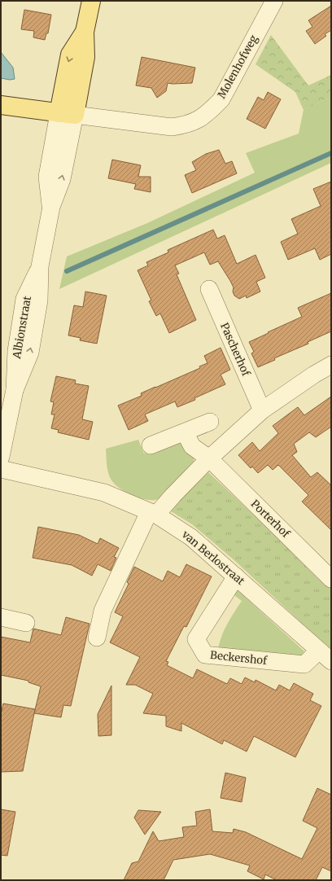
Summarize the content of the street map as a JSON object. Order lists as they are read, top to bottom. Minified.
{"streets":{"street":["Molenhofweg","Albionstraat","Pascherhof","Porterhof","van Berlostraat","Beckershof"]},"crossings":[["Molenhofweg","Albionstraat"],["van Berlostraat","Beckershof"]]}
